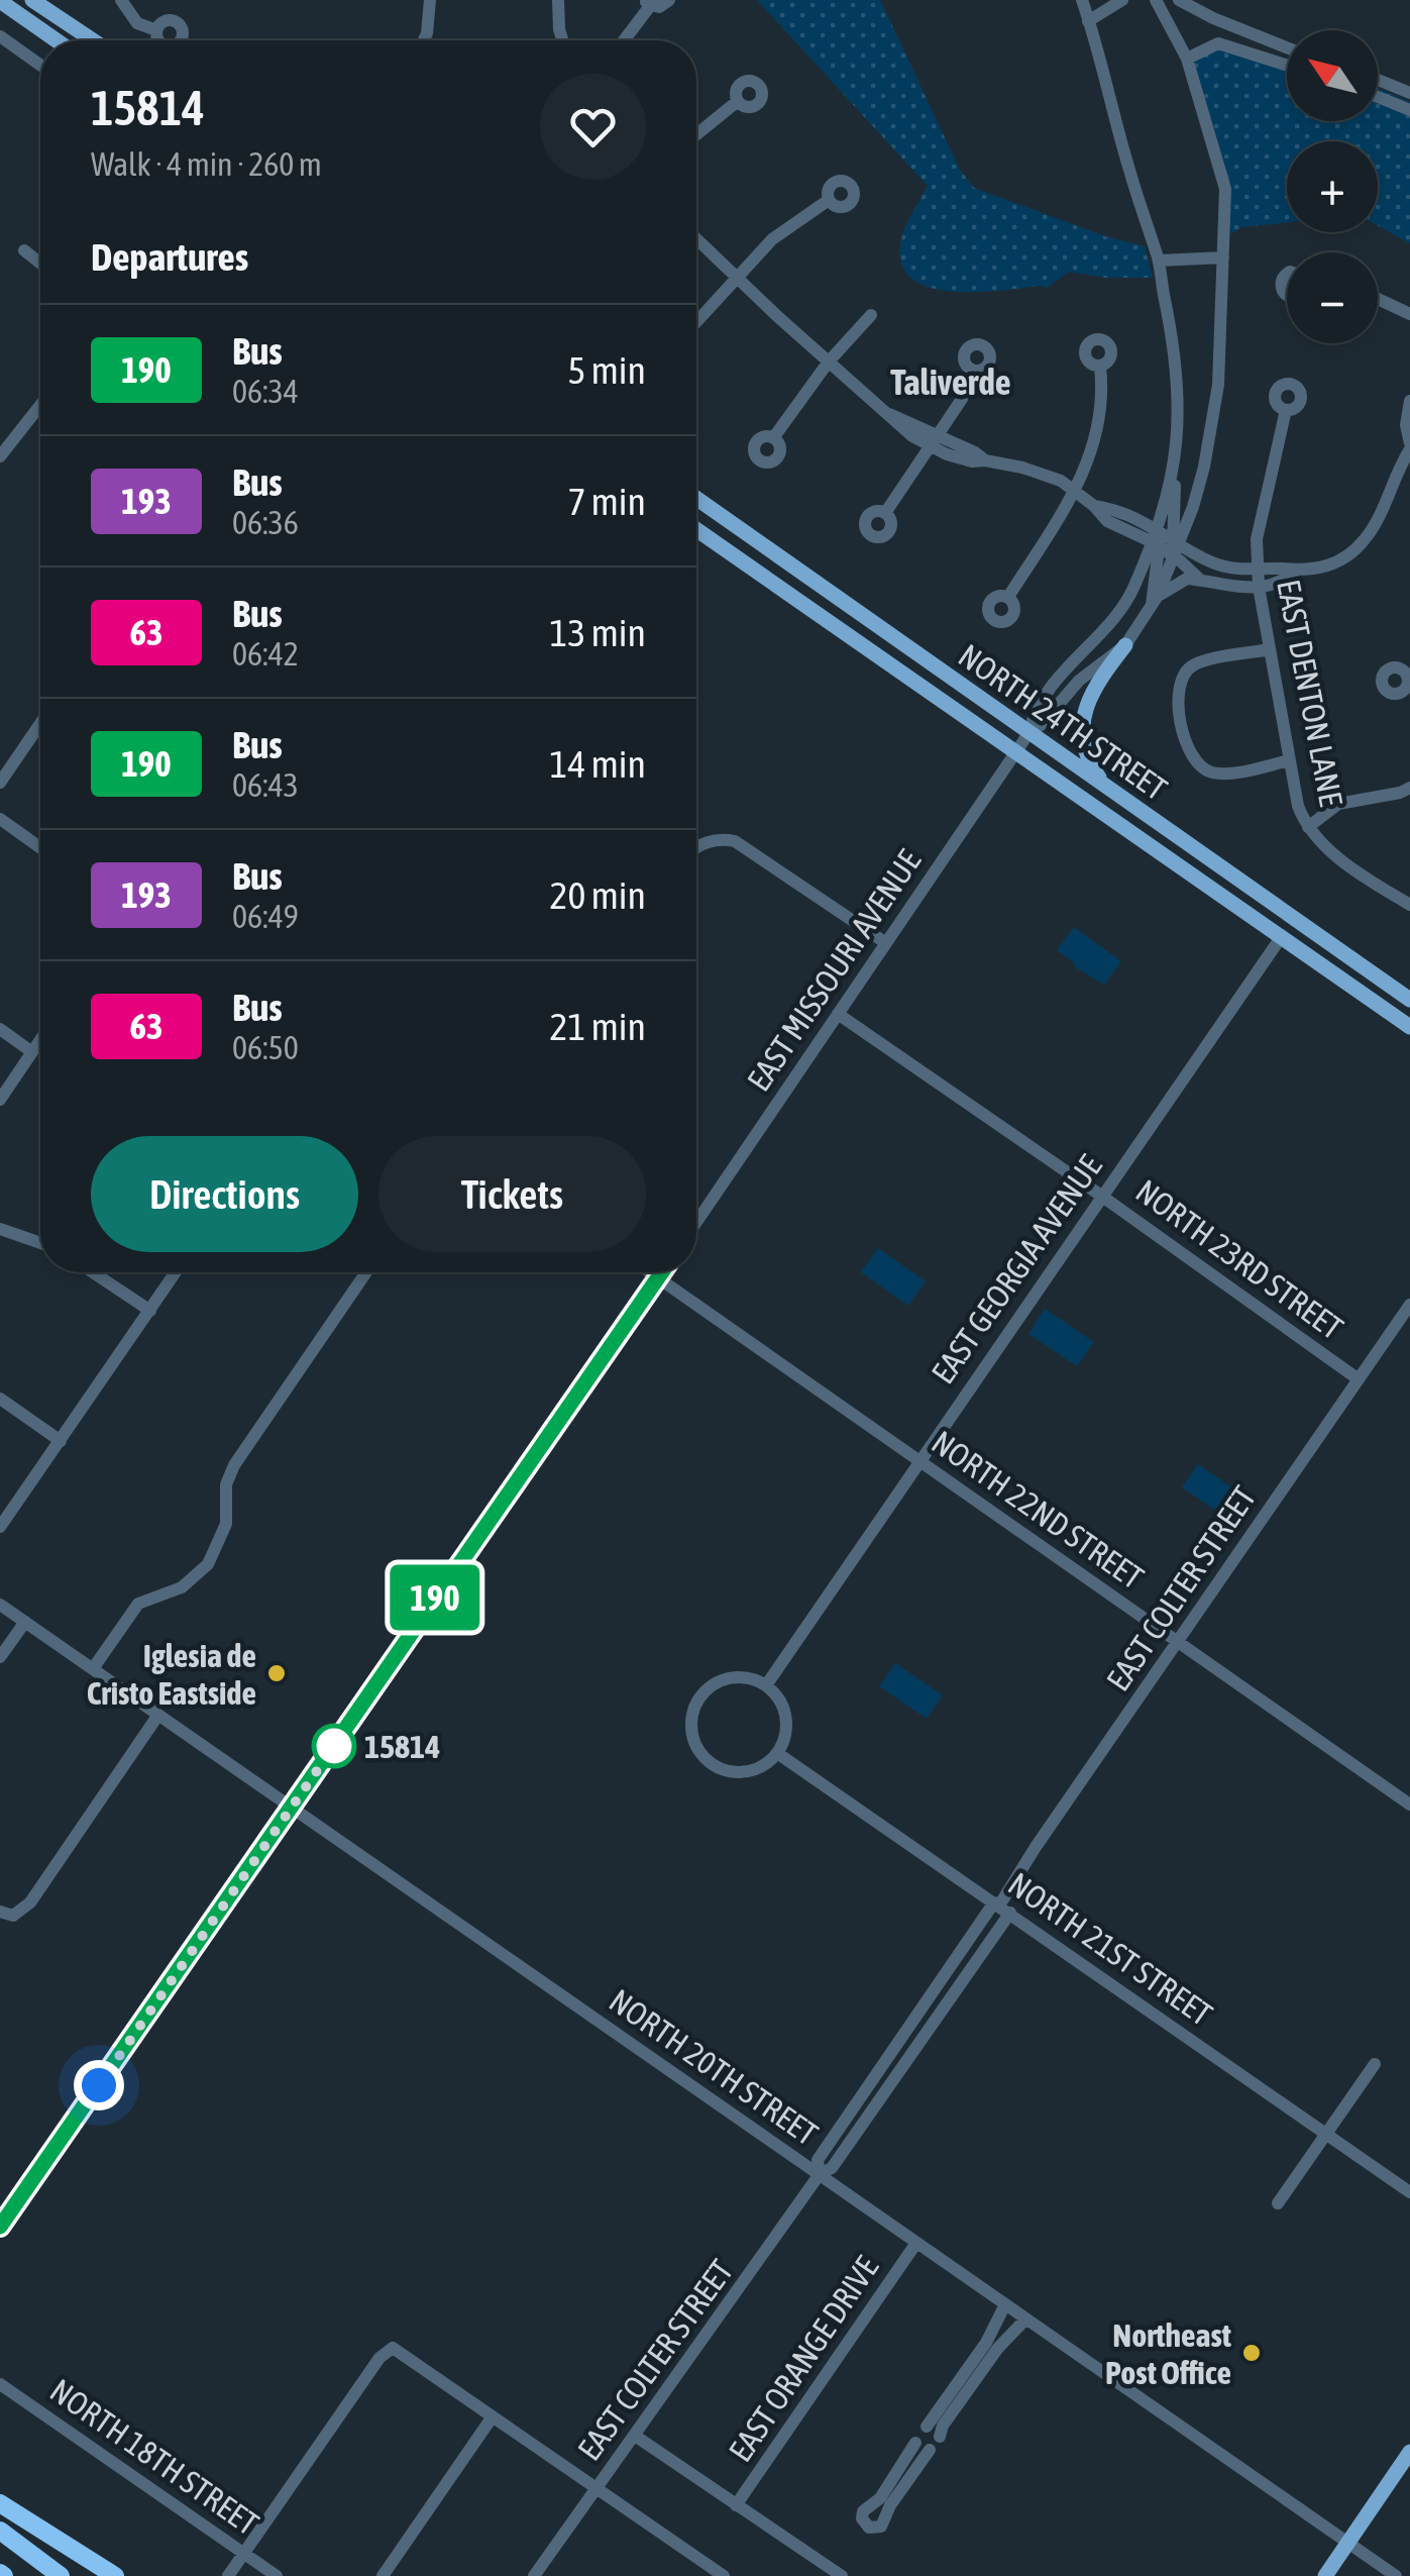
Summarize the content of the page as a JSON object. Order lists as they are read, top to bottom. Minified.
{"streets":{"main road":["NORTH 24TH STREET"],"street":["EAST DENTON LANE","EAST MISSOURI AVENUE","NORTH 23RD STREET","EAST GEORGIA AVENUE","NORTH 22ND STREET","EAST COLTER STREET","NORTH 21ST STREET","NORTH 20TH STREET","EAST ORANGE DRIVE","NORTH 18TH STREET"]},"crossings":[["NORTH 24TH STREET","EAST MISSOURI AVENUE"],["NORTH 24TH STREET","EAST GEORGIA AVENUE"],["EAST MISSOURI AVENUE","NORTH 23RD STREET"],["NORTH 23RD STREET","EAST GEORGIA AVENUE"],["NORTH 23RD STREET","EAST COLTER STREET"],["EAST GEORGIA AVENUE","NORTH 22ND STREET"],["EAST GEORGIA AVENUE","NORTH 21ST STREET"],["NORTH 22ND STREET","EAST COLTER STREET"],["EAST COLTER STREET","NORTH 21ST STREET"],["EAST COLTER STREET","NORTH 20TH STREET"],["NORTH 20TH STREET","EAST ORANGE DRIVE"]],"districts":["Taliverde"],"places":["Iglesia de Cristo Eastside","15814","Northeast Post Office"],"lines":["bus line 190"],"north":"top left","page":{"on_map":"190","map_buttons":["+","−"],"heading":[["15814","Walk · 4 min · 260 m"],"Departures"],"list":[{"mark":"190","name":"Bus","note":"06:34","value":"5 min"},{"mark":"193","name":"Bus","note":"06:36","value":"7 min"},{"mark":"63","name":"Bus","note":"06:42","value":"13 min"},{"mark":"190","name":"Bus","note":"06:43","value":"14 min"},{"mark":"193","name":"Bus","note":"06:49","value":"20 min"},{"mark":"63","name":"Bus","note":"06:50","value":"21 min"}],"buttons":["Directions","Tickets"]}}
